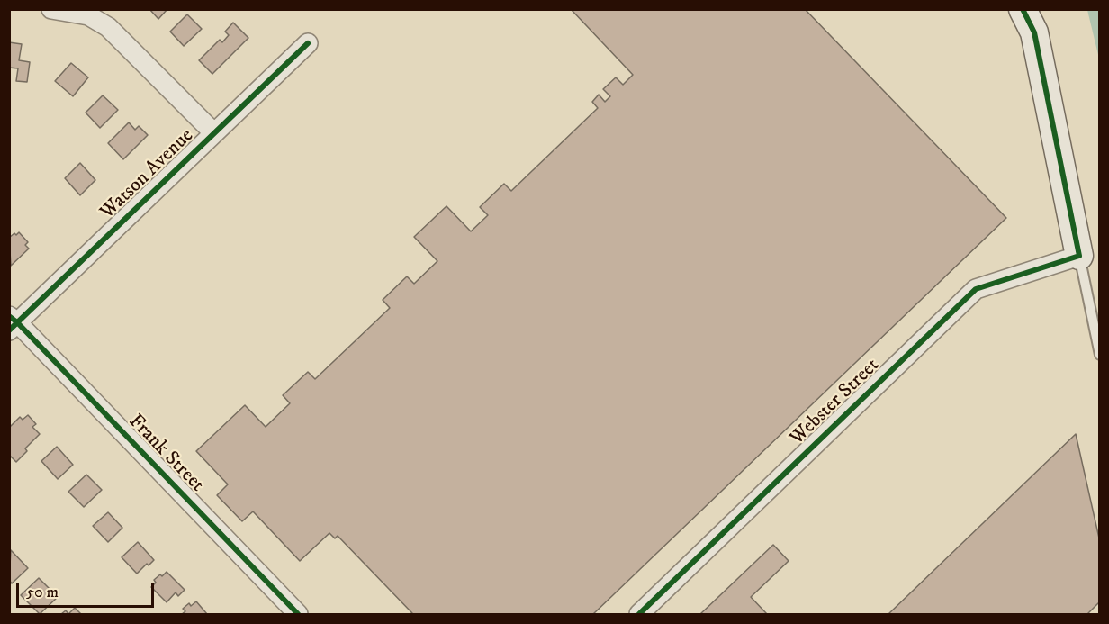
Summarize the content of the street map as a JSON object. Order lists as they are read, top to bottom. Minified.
{"streets":{"street":["Watson Avenue","Webster Street","Frank Street"]},"crossings":[["Watson Avenue","Frank Street"]],"scale_bar":"50 m"}
